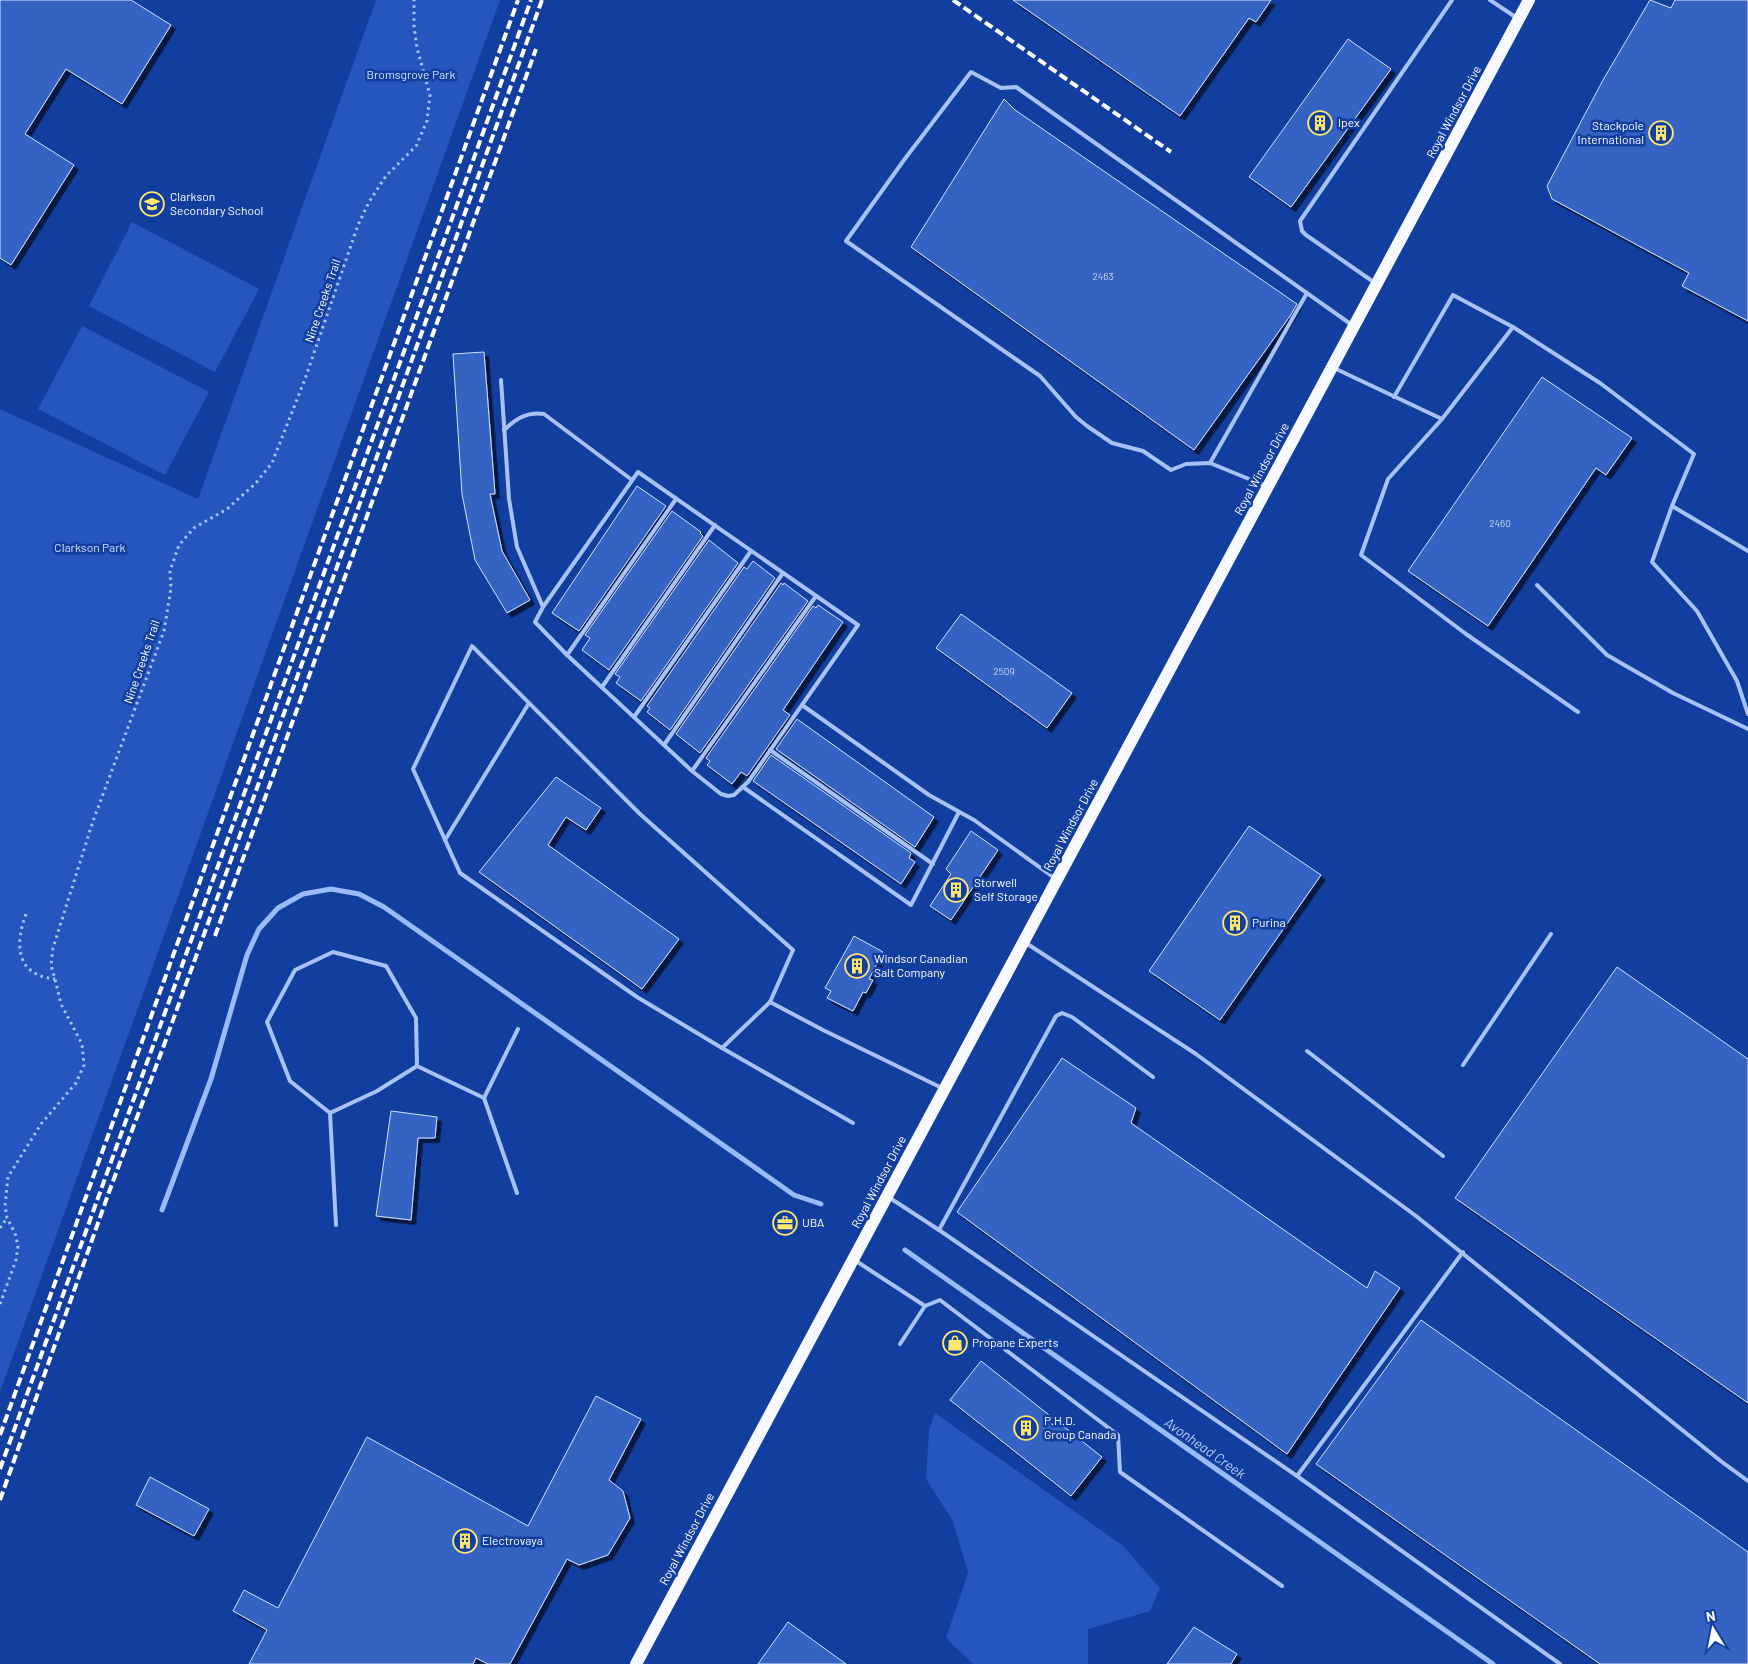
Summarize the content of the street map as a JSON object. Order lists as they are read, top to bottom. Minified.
{"streets":{"main road":["Royal Windsor Drive"],"path":["Nine Creeks Trail"]},"water":["Avonhead Creek"],"parks":["Bromsgrove Park","Clarkson Park"],"places":{"building":["Ipex","Stackpole International","Storwell Self Storage","Purina","Windsor Canadian Salt Company","P.H.D. Group Canada","Electrovaya"],"school or university":["Clarkson Secondary School"],"office":["UBA"],"shop":["Propane Experts"]},"house_numbers":["2463","2460","2509"],"north":"top"}
